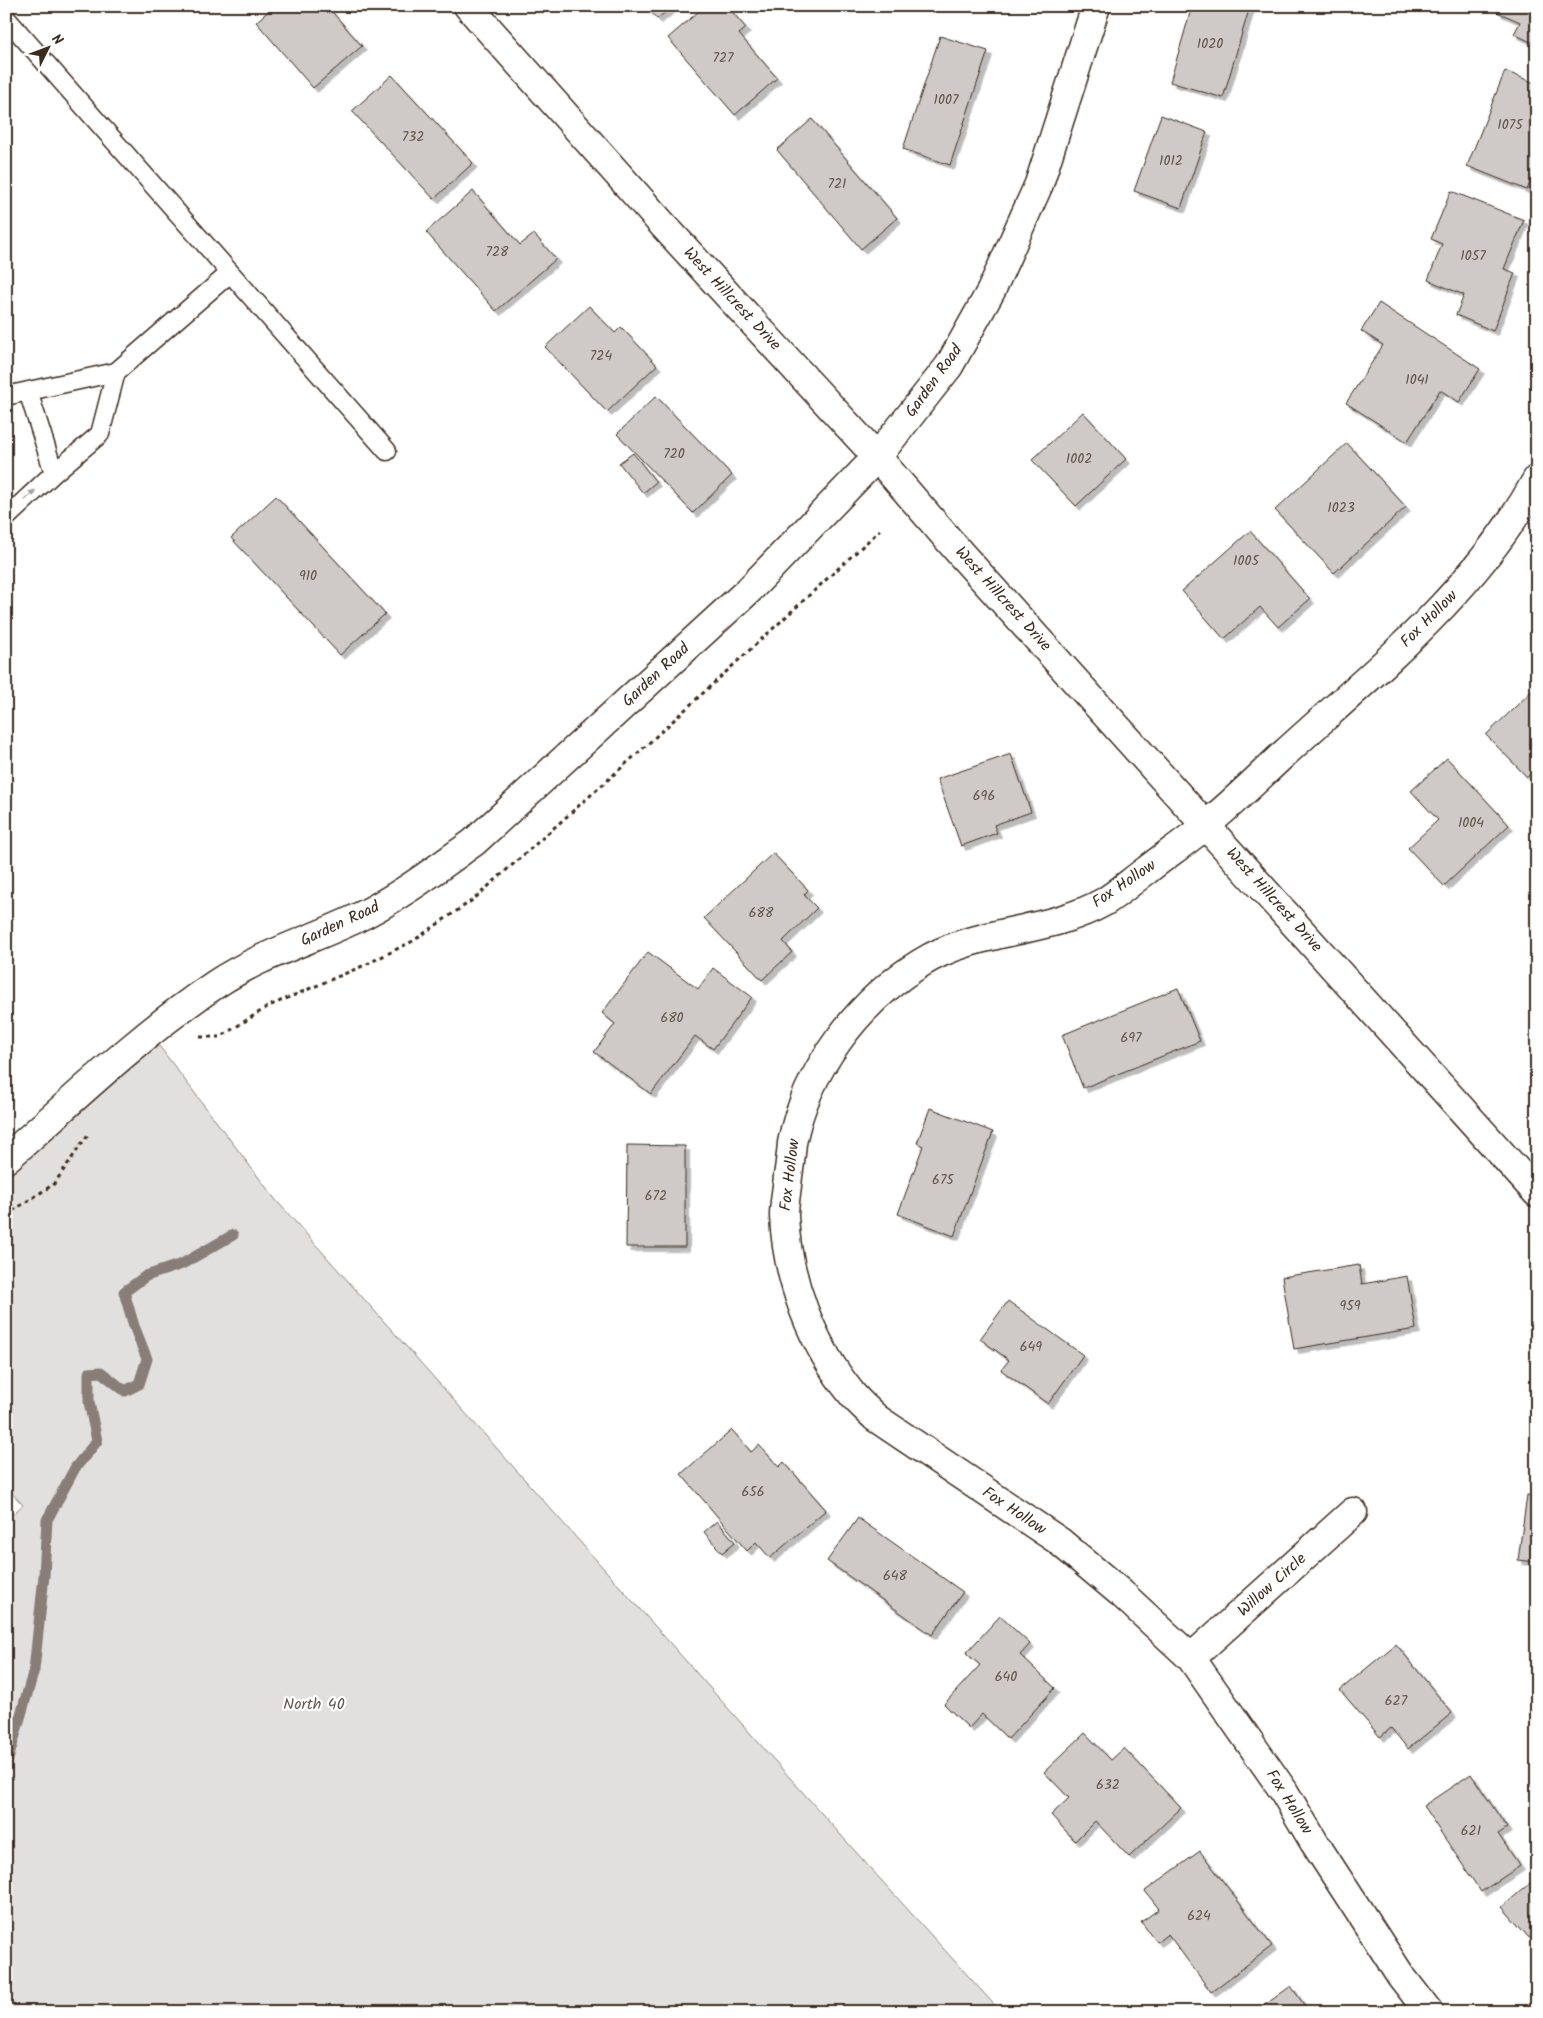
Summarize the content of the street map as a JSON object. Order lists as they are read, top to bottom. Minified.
{"streets":{"street":["West Hillcrest Drive","Garden Road","Fox Hollow","Willow Circle"]},"crossings":[["West Hillcrest Drive","Garden Road"],["West Hillcrest Drive","Fox Hollow"],["Fox Hollow","Willow Circle"]],"parks":["North 40"],"house_numbers":["1020","727","1007","1075","732","1012","721","728","1057","724","1041","720","1002","1023","1005","910","696","1004","688","680","697","675","672","959","649","656","648","640","627","632","621","624"],"north":"top right"}
